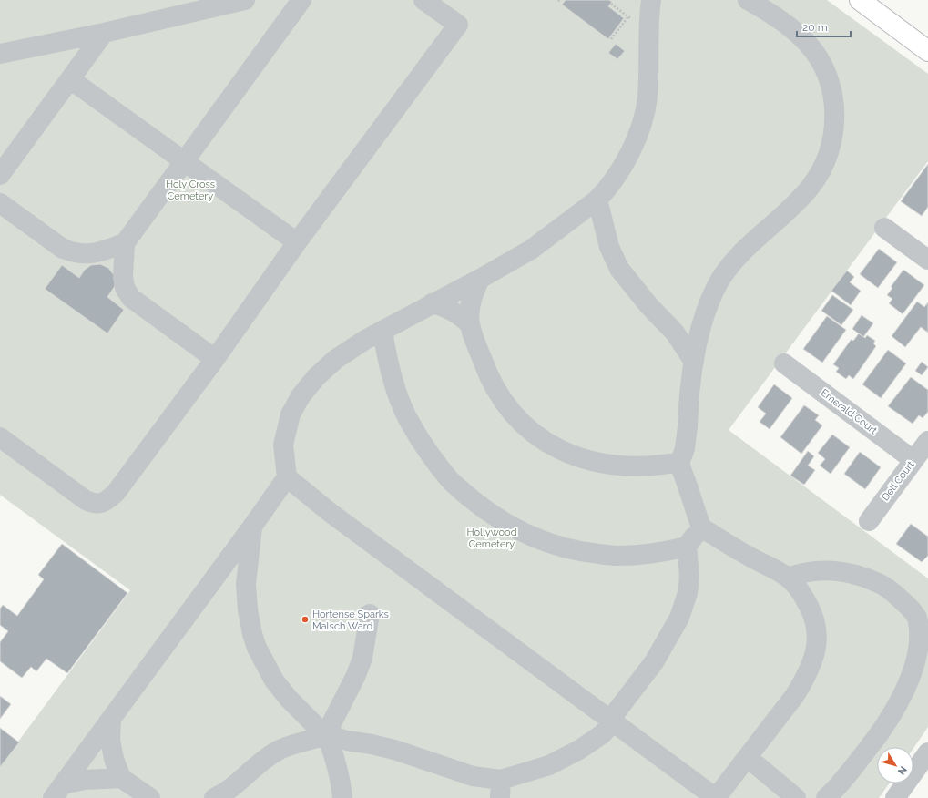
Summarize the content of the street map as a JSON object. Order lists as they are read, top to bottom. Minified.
{"streets":{"street":["Emerald Court","Dell Court"]},"crossings":[["Emerald Court","Dell Court"]],"parks":["Holy Cross Cemetery","Hollywood Cemetery"],"places":["Hortense Sparks Malsch Ward"],"scale_bar":"20 m","north":"bottom right"}
